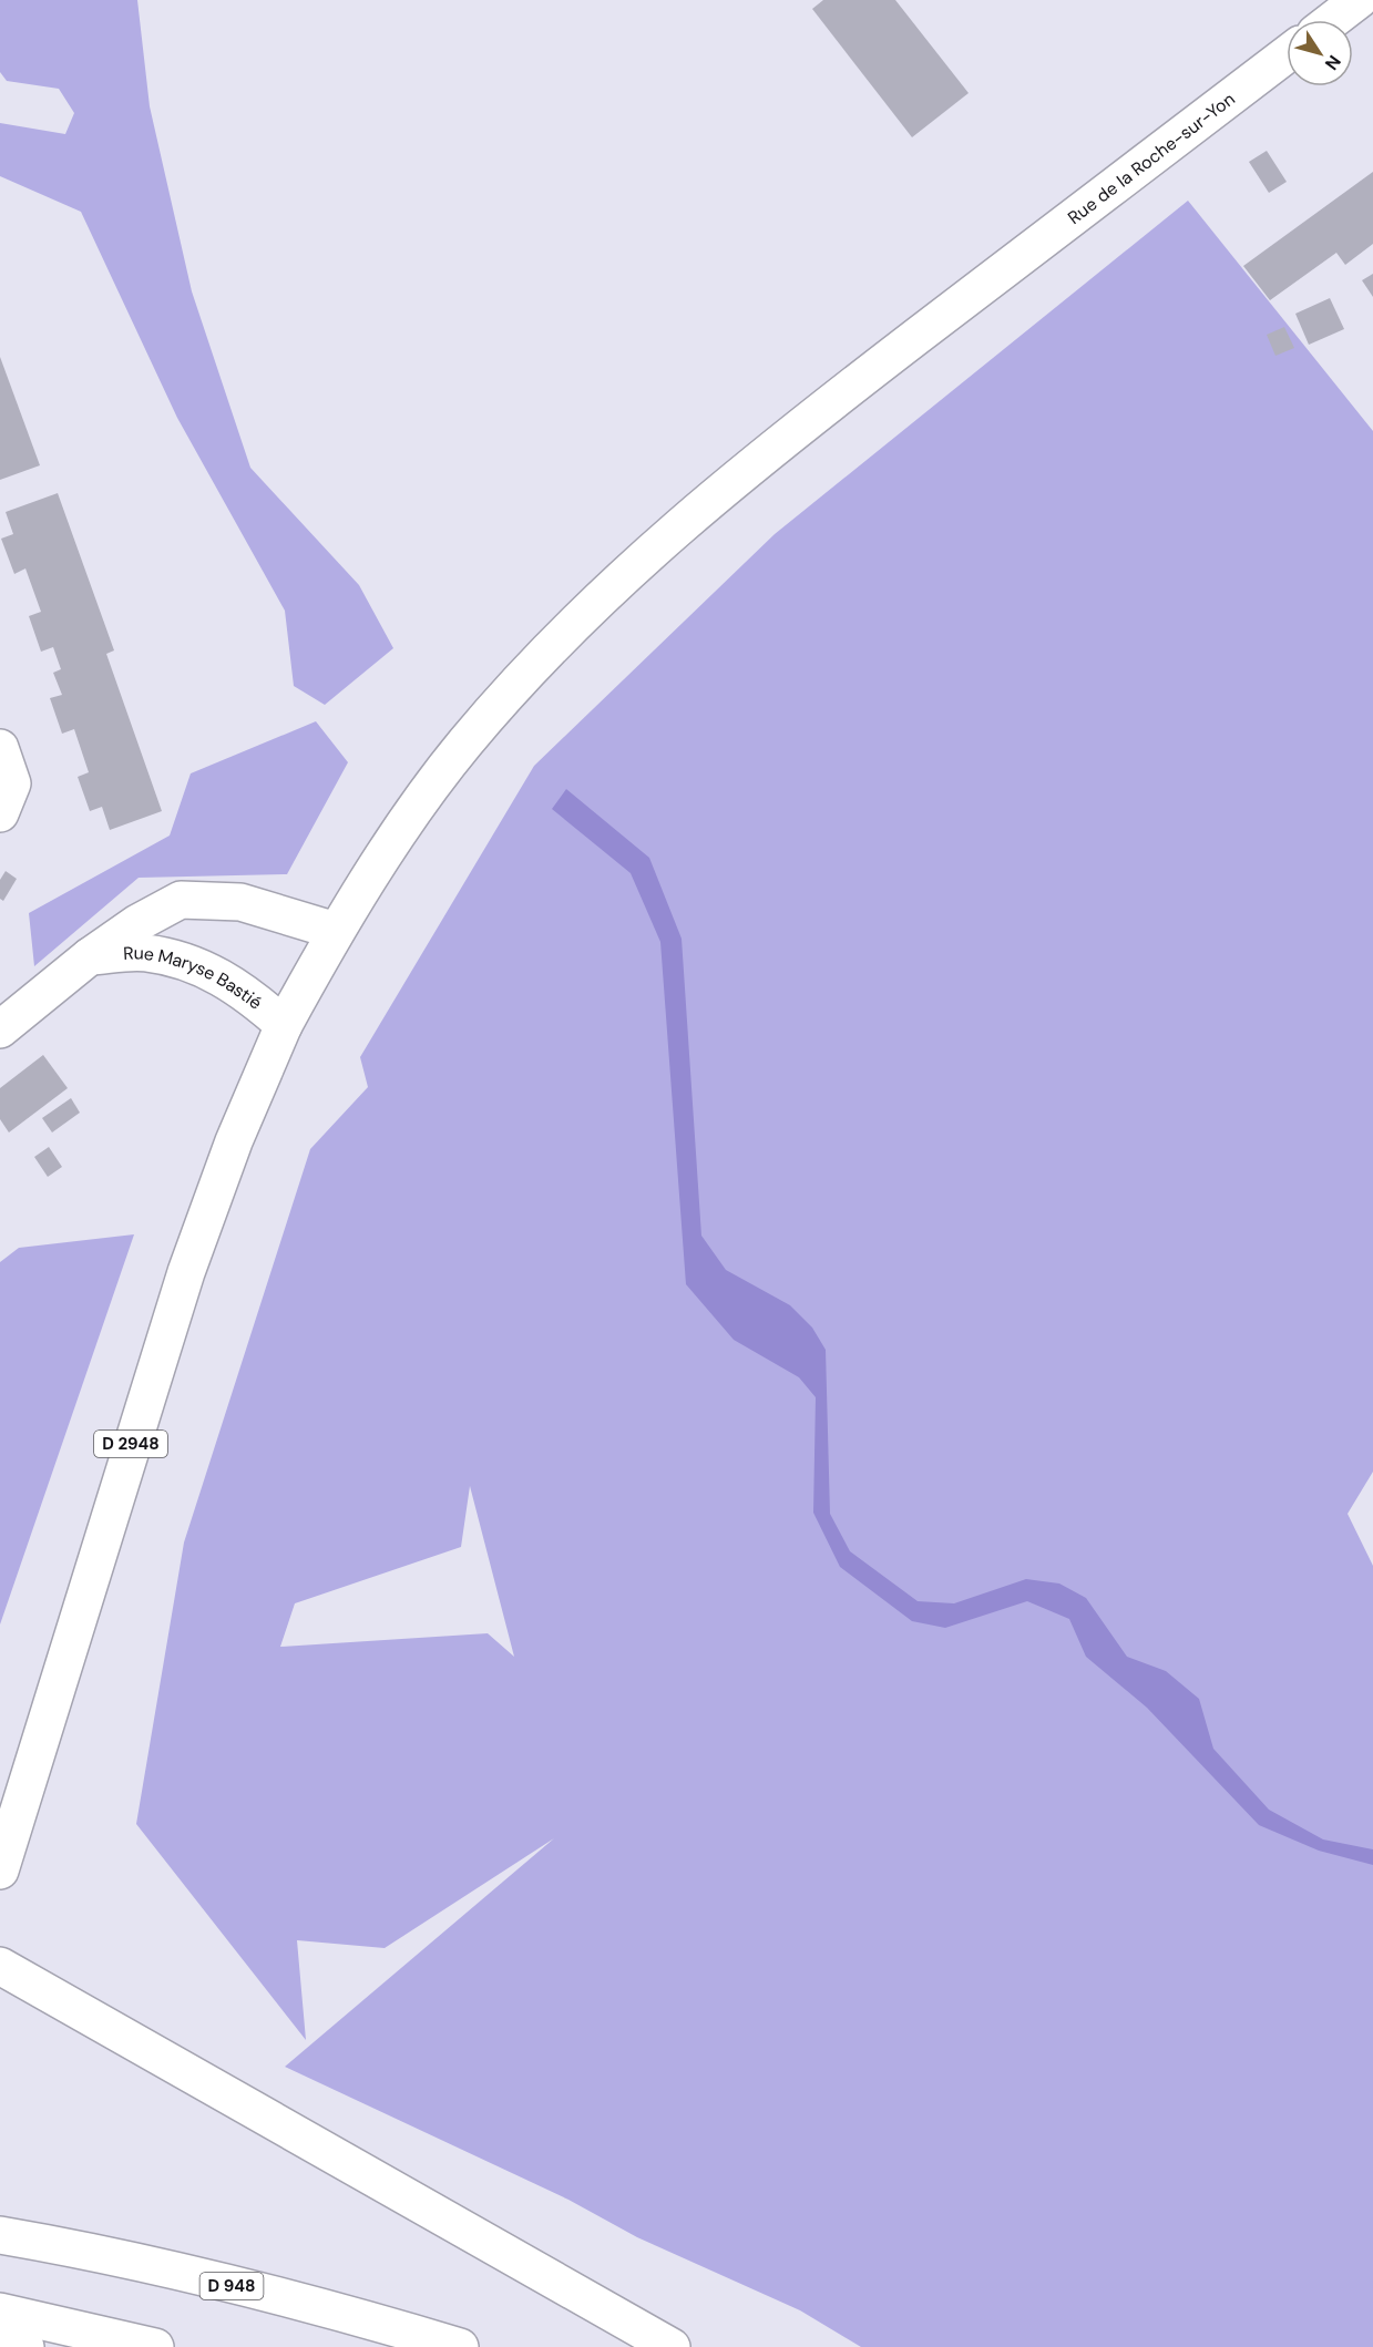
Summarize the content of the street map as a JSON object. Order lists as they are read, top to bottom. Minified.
{"streets":{"main road":["Rue de la Roche-sur-Yon","Rue Maryse Bastié","D 2948","D 948"]},"crossings":[["Rue de la Roche-sur-Yon","Rue Maryse Bastié"],["Rue de la Roche-sur-Yon","D 2948"],["Rue Maryse Bastié","D 2948"]],"north":"bottom right"}
